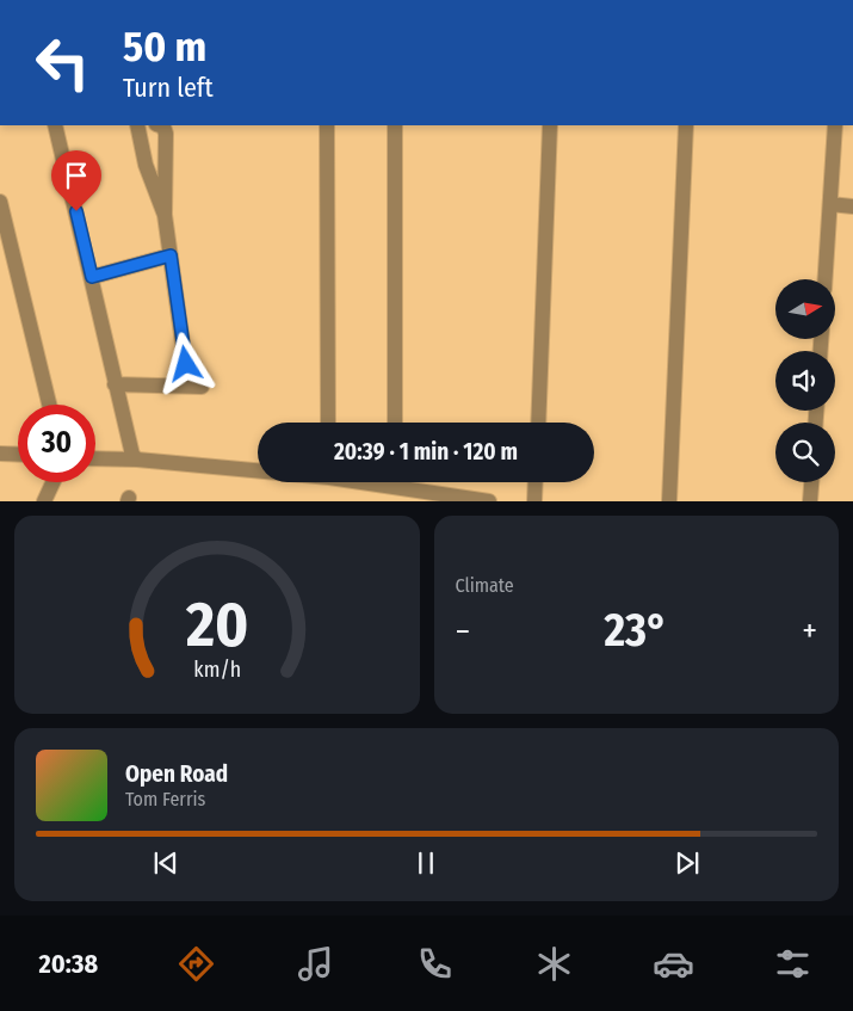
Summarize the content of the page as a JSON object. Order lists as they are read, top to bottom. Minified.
{"north":"right","page":{"turn":["50 m","Turn left"],"limit":"30","trip":"20:39 · 1 min · 120 m","tile":"Climate","heat":["−","23°","+"],"song":["Open Road","Tom Ferris"],"tabs":"20:38","gauge":["20","km/h"]}}
